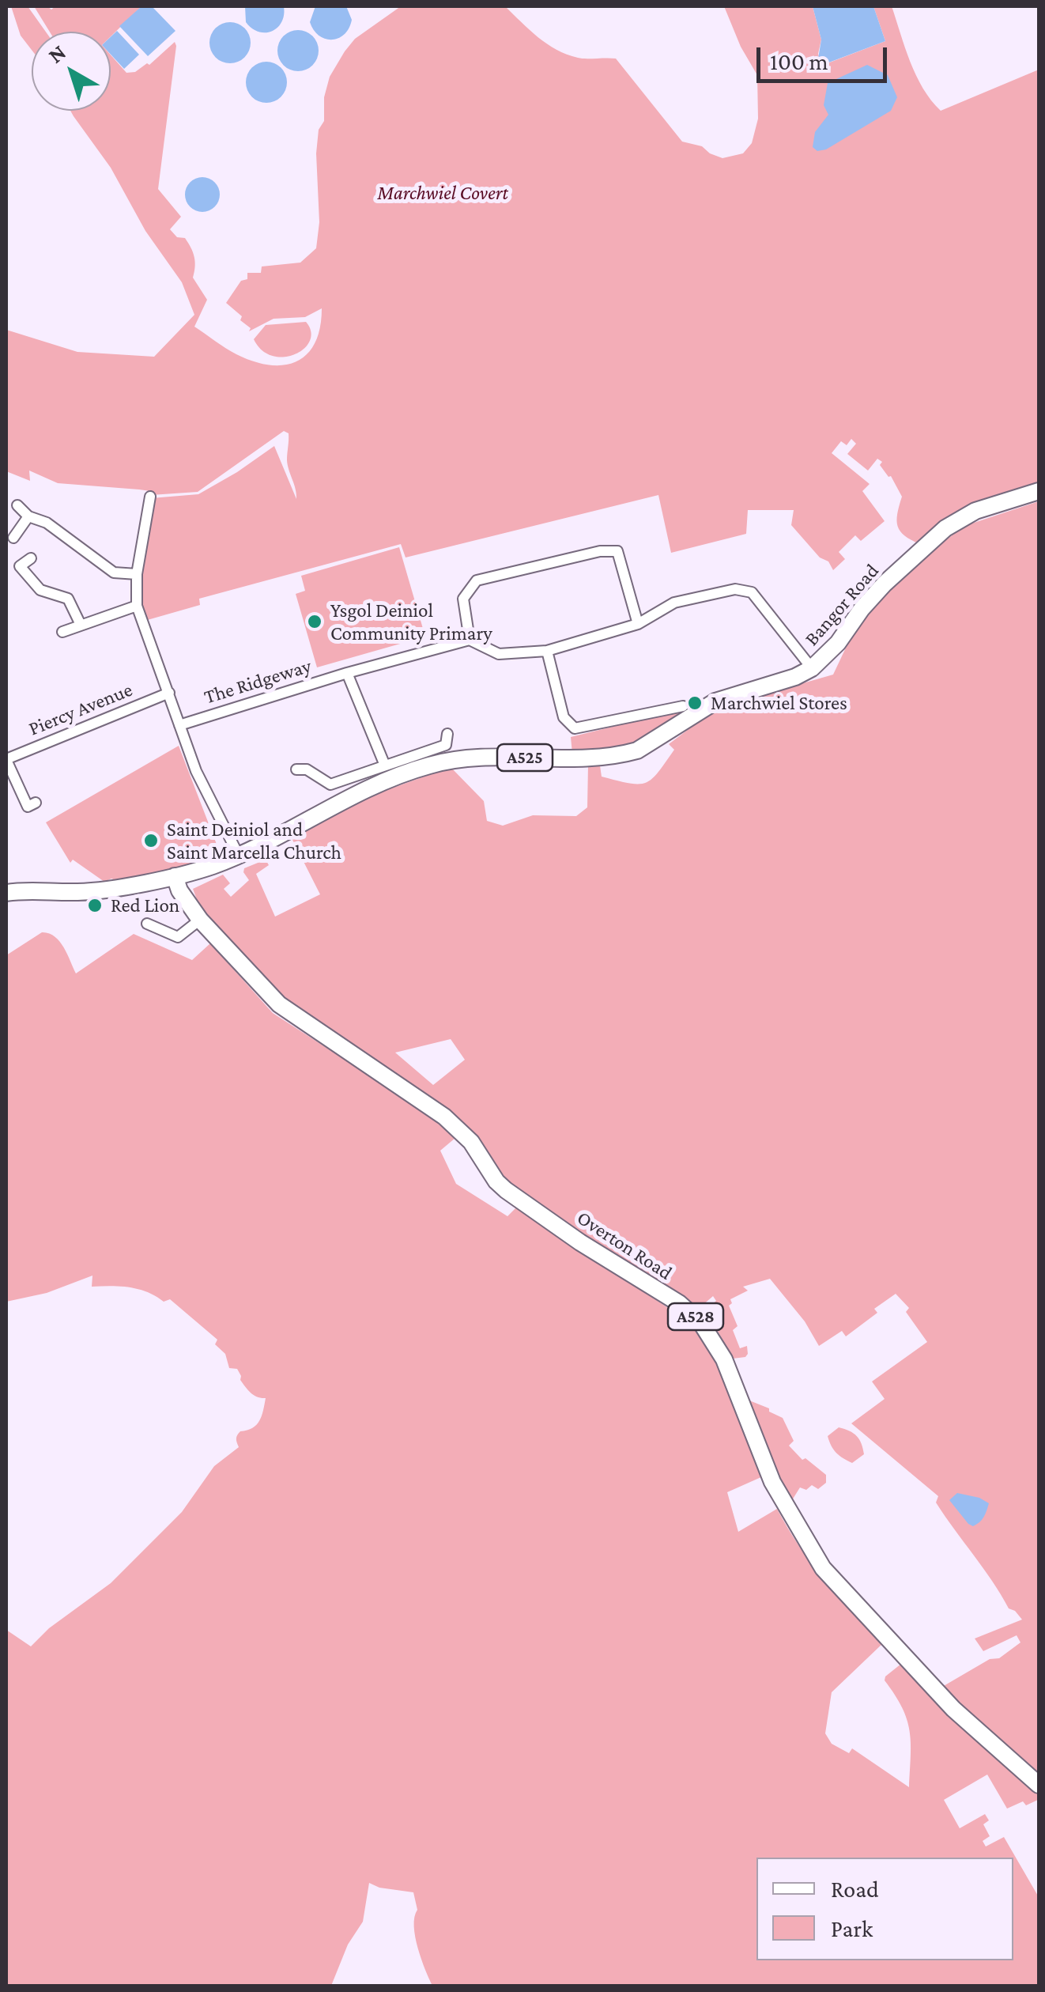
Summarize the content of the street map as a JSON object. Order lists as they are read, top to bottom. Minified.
{"streets":{"main road":["Bangor Road","A525","Overton Road","A528"],"street":["The Ridgeway","Piercy Avenue"]},"crossings":[["Bangor Road","A525"],["Bangor Road","Overton Road"],["A525","Overton Road"]],"parks":["Marchwiel Covert"],"places":["Ysgol Deiniol Community Primary","Marchwiel Stores","Saint Deiniol and Saint Marcella Church","Red Lion"],"legend":["Road","Park"],"scale_bar":"100 m","north":"top left"}
